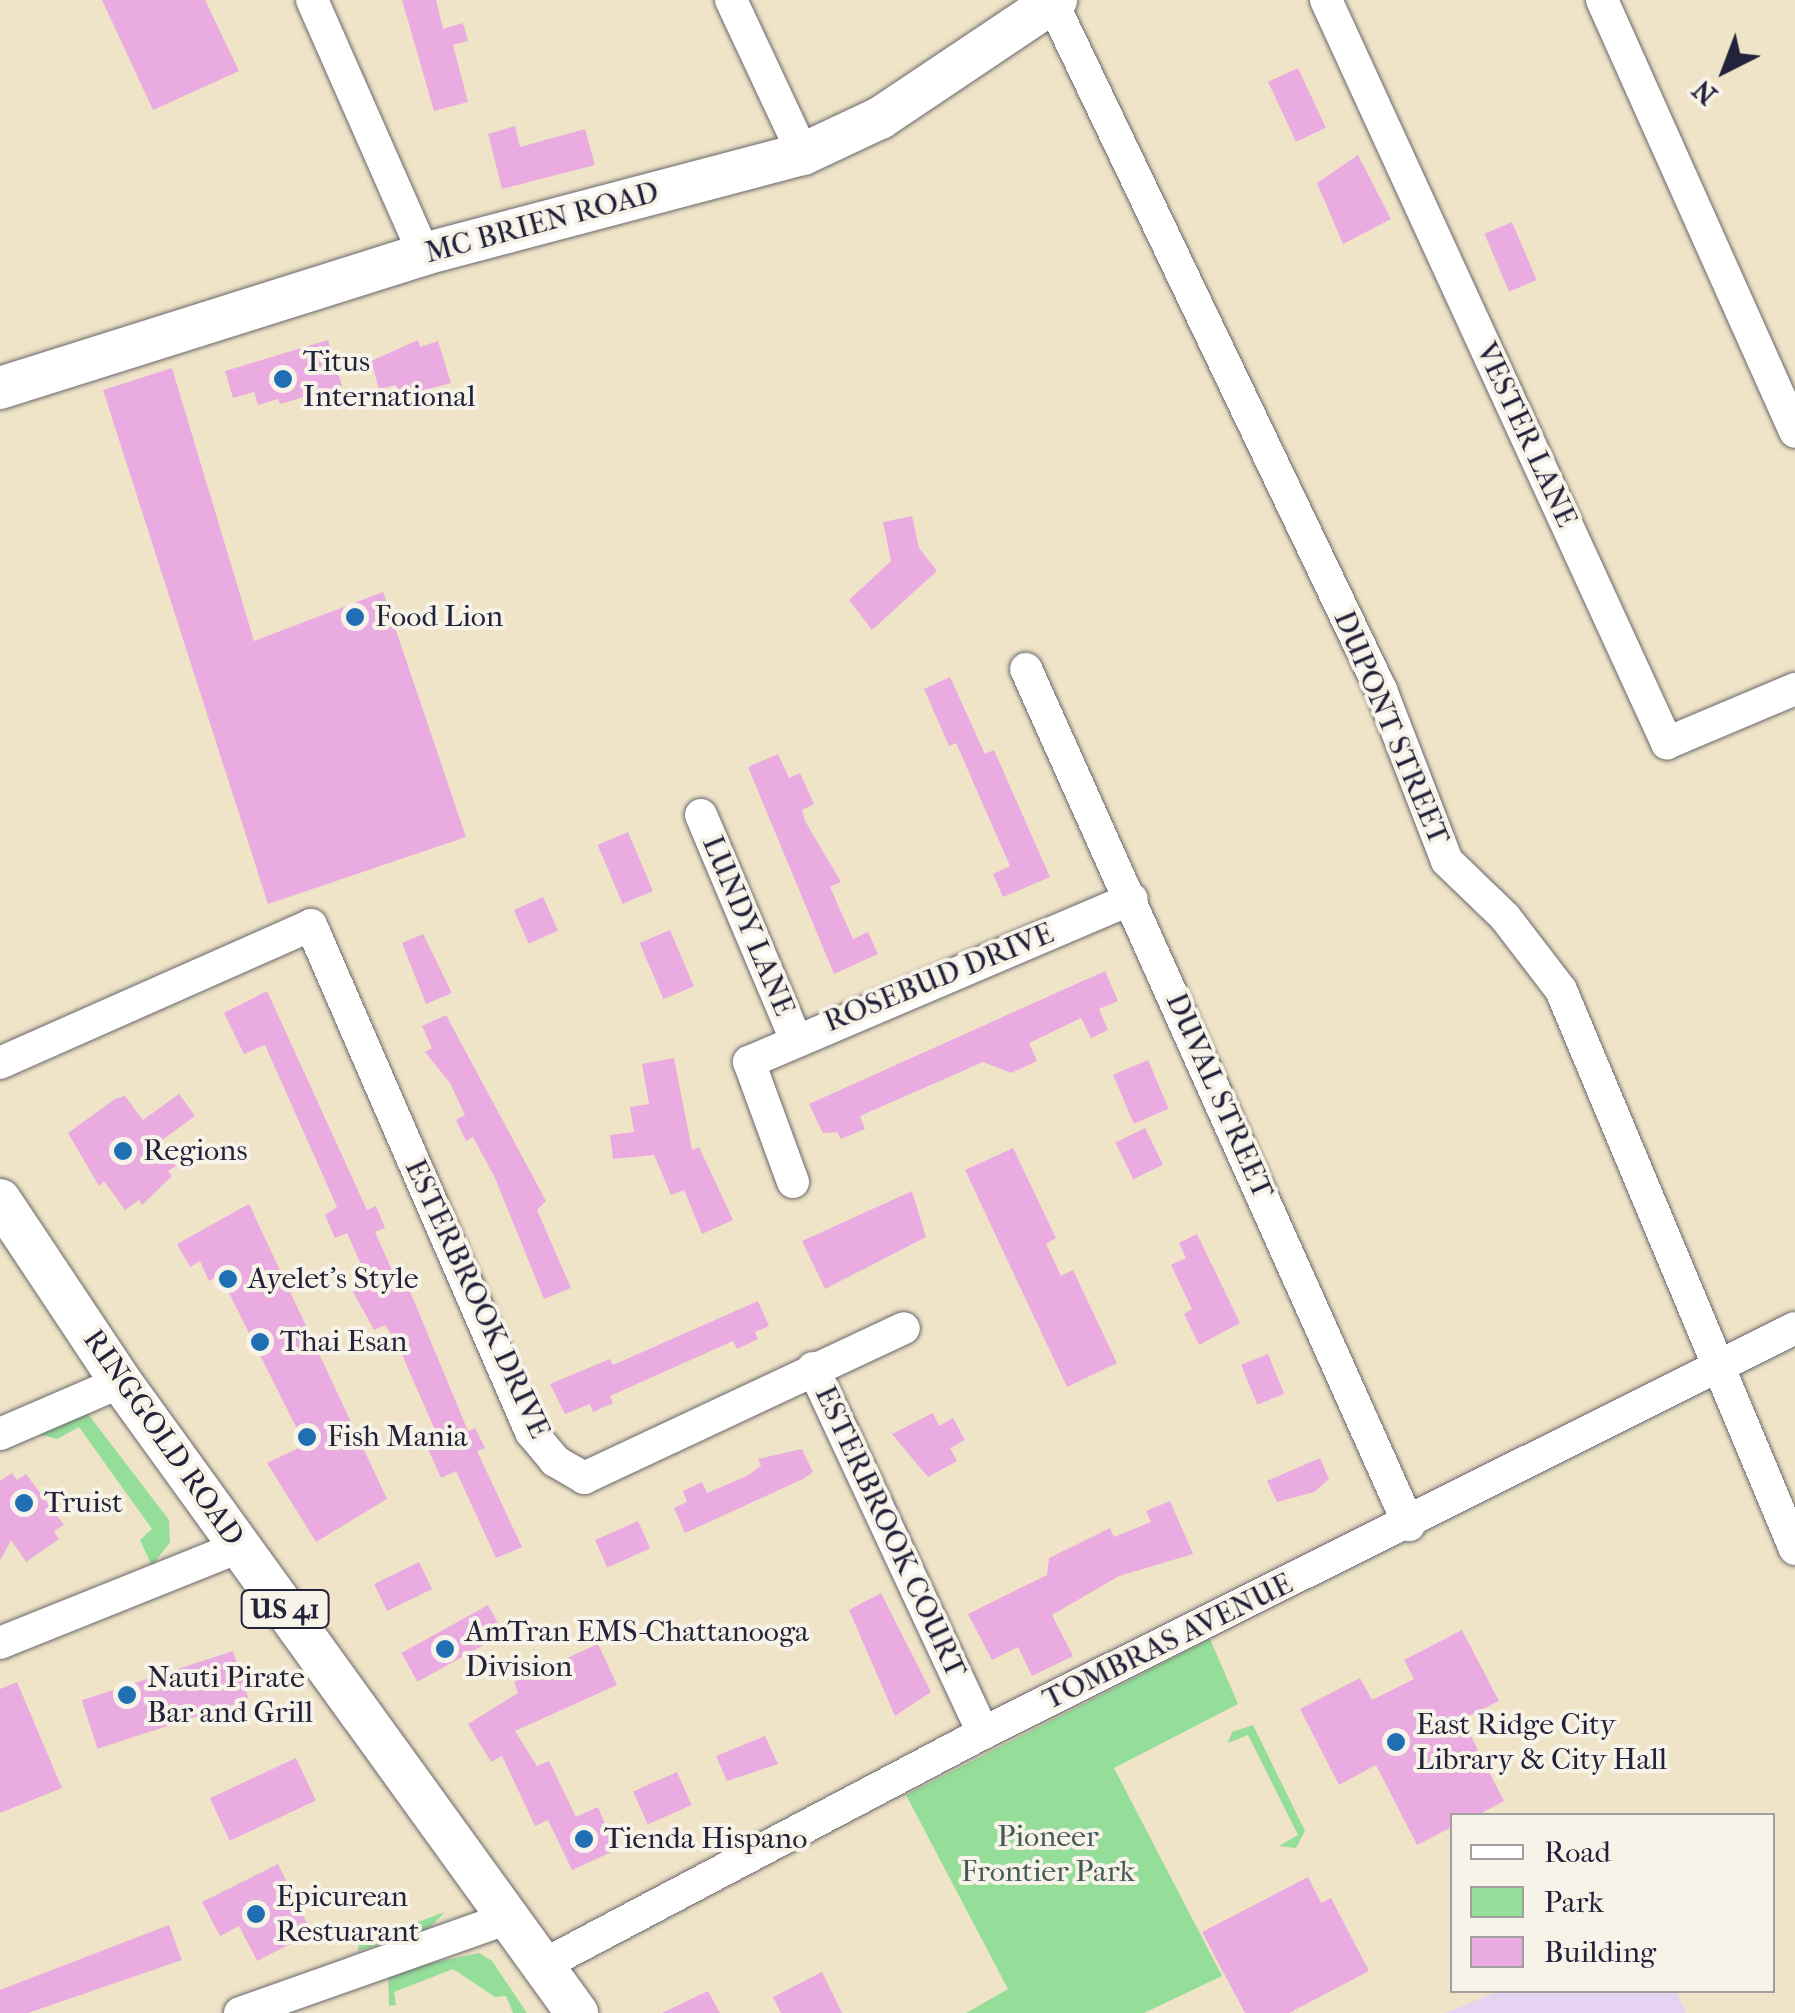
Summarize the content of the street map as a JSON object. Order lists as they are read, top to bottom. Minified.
{"streets":{"main road":["MC BRIEN ROAD","RINGGOLD ROAD","US 41"],"street":["VESTER LANE","DUPONT STREET","LUNDY LANE","ROSEBUD DRIVE","DUVAL STREET","ESTERBROOK DRIVE","ESTERBROOK COURT","TOMBRAS AVENUE"]},"crossings":[["MC BRIEN ROAD","DUPONT STREET"],["DUPONT STREET","TOMBRAS AVENUE"],["LUNDY LANE","ROSEBUD DRIVE"],["ROSEBUD DRIVE","DUVAL STREET"],["DUVAL STREET","TOMBRAS AVENUE"],["ESTERBROOK DRIVE","ESTERBROOK COURT"],["RINGGOLD ROAD","TOMBRAS AVENUE"],["ESTERBROOK COURT","TOMBRAS AVENUE"]],"parks":["Pioneer Frontier Park"],"places":["Titus International","Food Lion","Regions","Ayelet's Style","Thai Esan","Fish Mania","Truist","AmTran EMS-Chattanooga Division","Nauti Pirate Bar and Grill","East Ridge City Library & City Hall","Tienda Hispano","Epicurean Restuarant"],"legend":["Road","Park","Building"],"north":"bottom left"}
